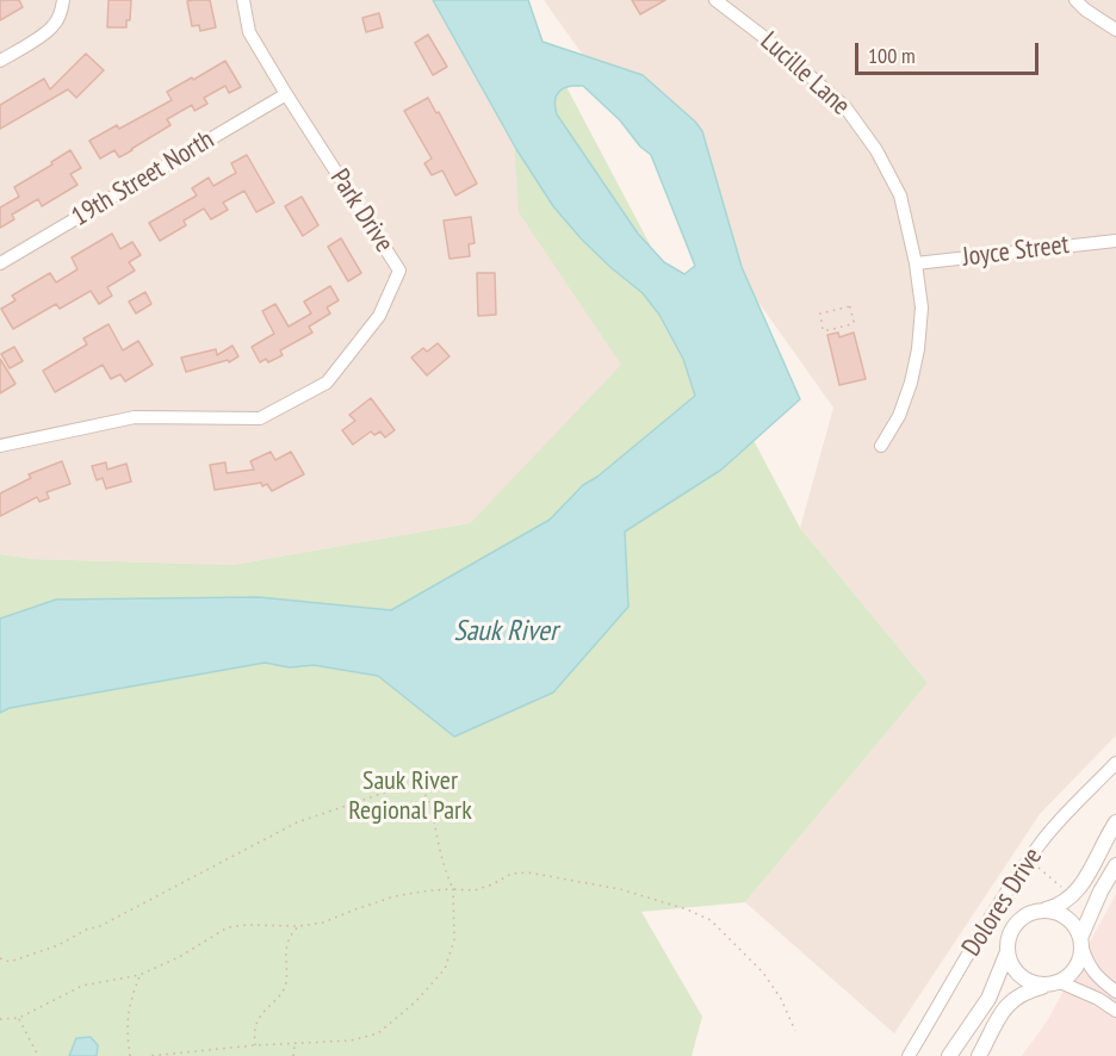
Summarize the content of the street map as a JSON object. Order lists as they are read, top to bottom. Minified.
{"streets":{"street":["Lucille Lane","19th Street North","Park Drive","Joyce Street","Dolores Drive"]},"crossings":[["Lucille Lane","Joyce Street"],["19th Street North","Park Drive"]],"water":["Sauk River"],"parks":["Sauk River Regional Park"],"scale_bar":"100 m"}
